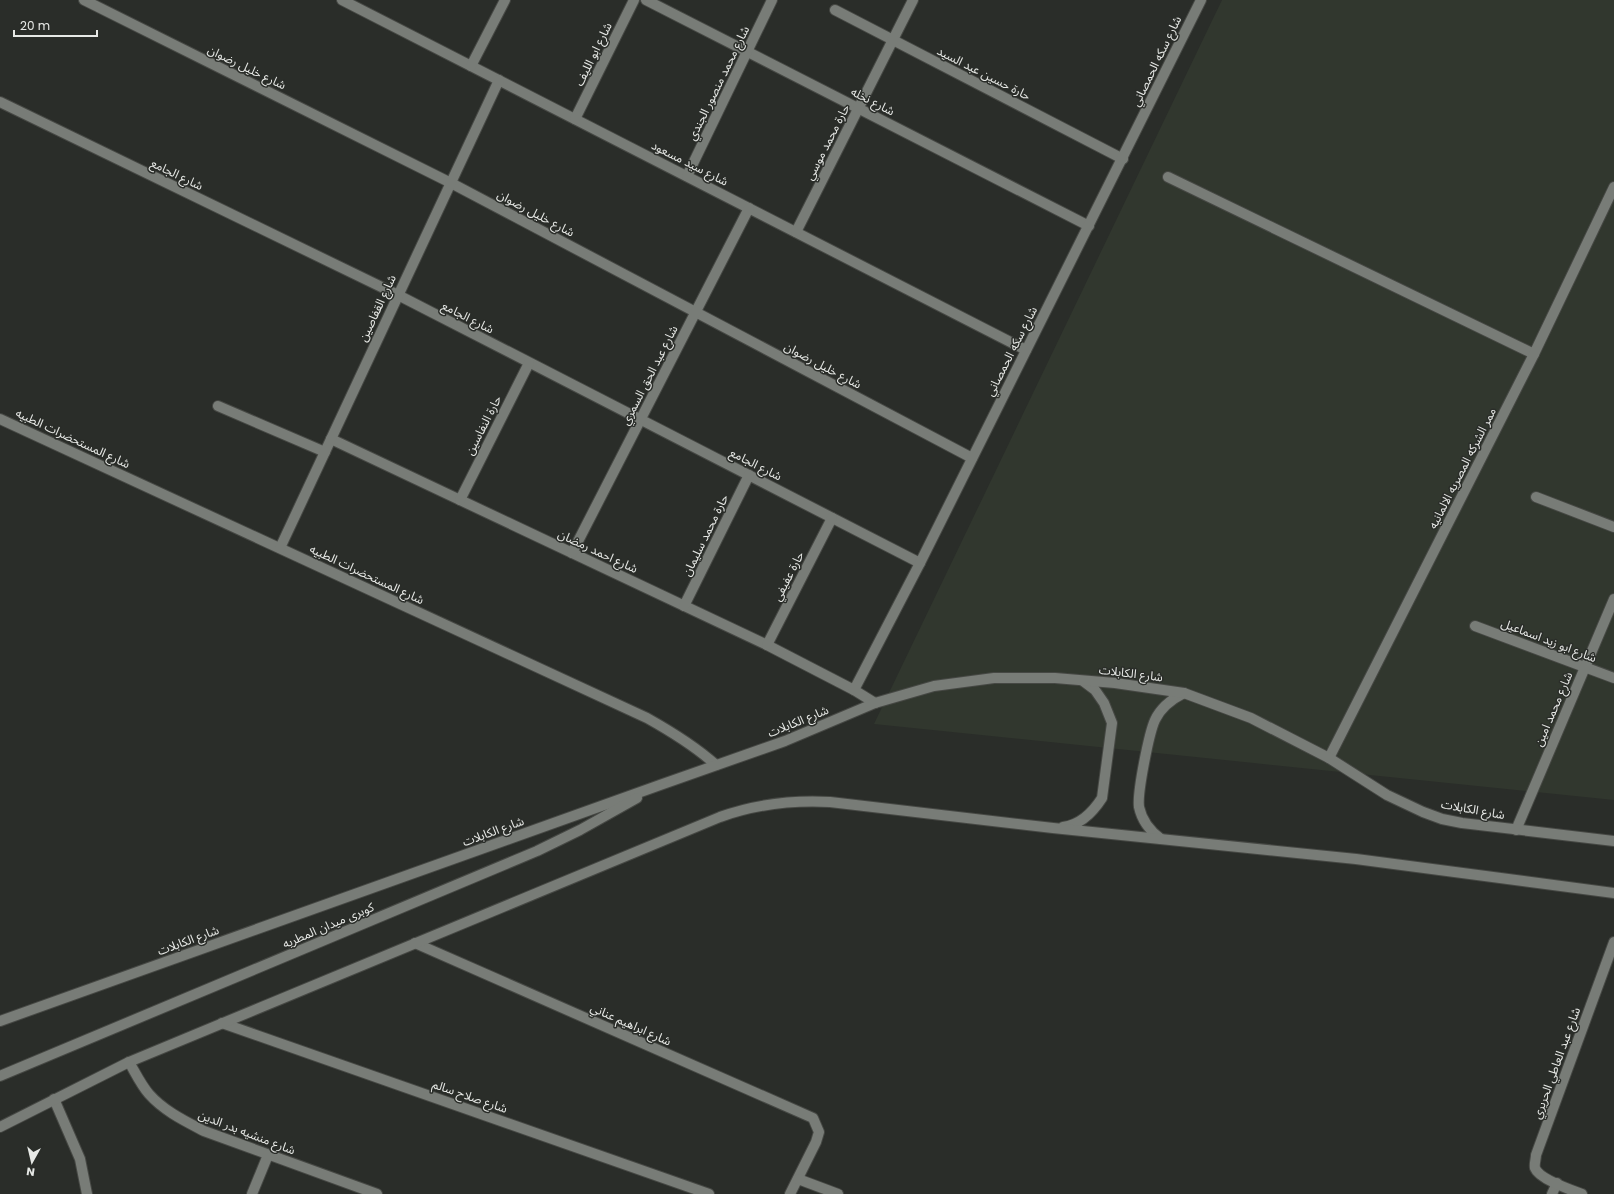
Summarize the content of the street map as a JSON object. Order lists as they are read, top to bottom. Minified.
{"streets":{"street":["شارع ابو الليف","شارع سكه الحمصاني","شارع خليل رضوان","حارة حسين عبد السيد","شارع محمد منصور الجندي","شارع نخله","حارة محمد موسي","شارع سيد مسعود","شارع الجامع","شارع القفاصين","شارع عبد الحق السمري","حارة النفاسين","شارع المستحضرات الطبيه","ممر الشركه المصريه الالمانيه","حارة محمد سليمان","شارع احمد رمضان","حارة عفيفي","شارع ابو زيد اسماعيل","شارع الكابلات","شارع محمد امين","كوبرى ميدان المطريه","شارع ابراهيم عناني","شارع عبد العاطي الحريري","شارع صلاح سالم","شارع منشيه بدر الدين"]},"crossings":[["شارع ابو الليف","شارع سيد مسعود"],["شارع سكه الحمصاني","شارع خليل رضوان"],["شارع سكه الحمصاني","حارة حسين عبد السيد"],["شارع سكه الحمصاني","شارع نخله"],["شارع سكه الحمصاني","شارع سيد مسعود"],["شارع سكه الحمصاني","شارع الجامع"],["شارع سكه الحمصاني","شارع احمد رمضان"],["شارع خليل رضوان","شارع القفاصين"],["شارع خليل رضوان","شارع عبد الحق السمري"],["حارة حسين عبد السيد","حارة محمد موسي"],["شارع محمد منصور الجندي","شارع نخله"],["شارع محمد منصور الجندي","شارع سيد مسعود"],["شارع نخله","حارة محمد موسي"],["حارة محمد موسي","شارع سيد مسعود"],["شارع سيد مسعود","شارع القفاصين"],["شارع سيد مسعود","شارع عبد الحق السمري"],["شارع الجامع","شارع القفاصين"],["شارع الجامع","شارع عبد الحق السمري"],["شارع الجامع","حارة النفاسين"],["شارع الجامع","حارة محمد سليمان"],["شارع الجامع","حارة عفيفي"],["شارع القفاصين","شارع المستحضرات الطبيه"],["شارع القفاصين","شارع احمد رمضان"],["شارع عبد الحق السمري","شارع احمد رمضان"],["حارة النفاسين","شارع احمد رمضان"],["شارع المستحضرات الطبيه","شارع الكابلات"],["ممر الشركه المصريه الالمانيه","شارع الكابلات"],["حارة محمد سليمان","شارع احمد رمضان"],["شارع احمد رمضان","حارة عفيفي"],["شارع ابو زيد اسماعيل","شارع محمد امين"],["شارع الكابلات","شارع محمد امين"],["شارع الكابلات","كوبرى ميدان المطريه"]],"scale_bar":"20 m","north":"bottom"}
